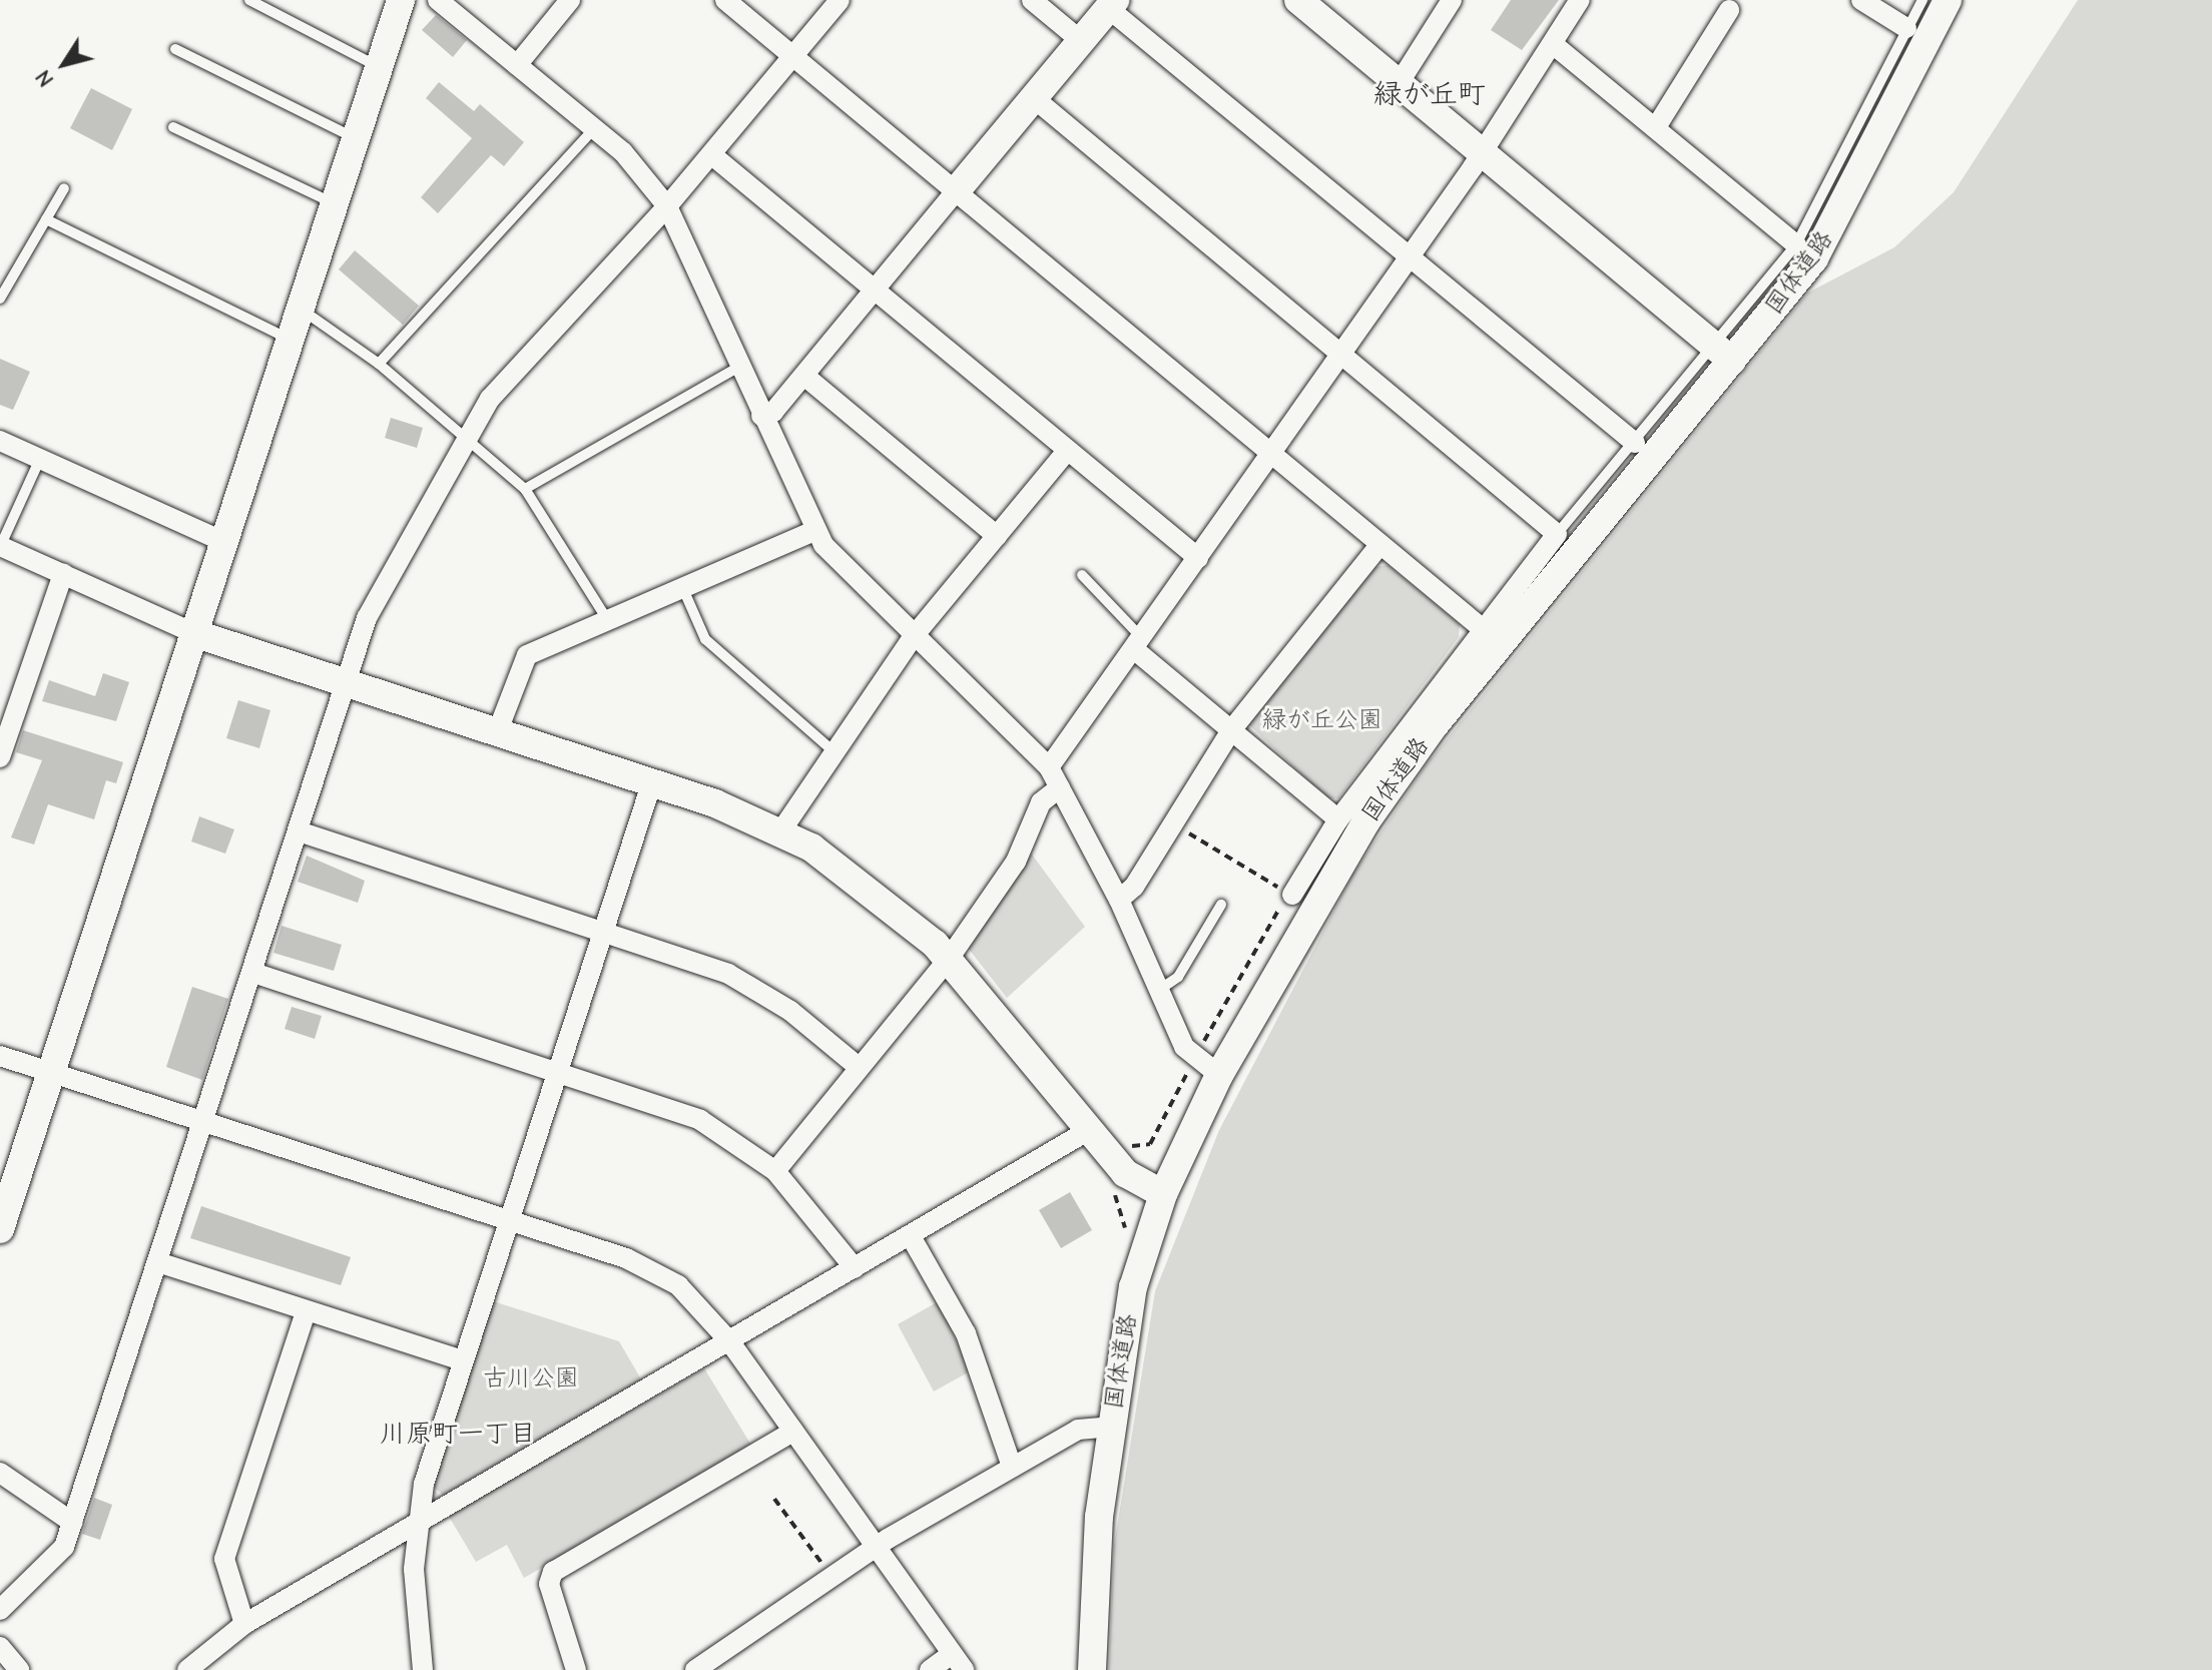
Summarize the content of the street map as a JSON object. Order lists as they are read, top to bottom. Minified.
{"streets":{"street":["国体道路"]},"districts":["緑が丘町","川原町一丁目"],"parks":["緑が丘公園","古川公園"],"north":"bottom left"}
